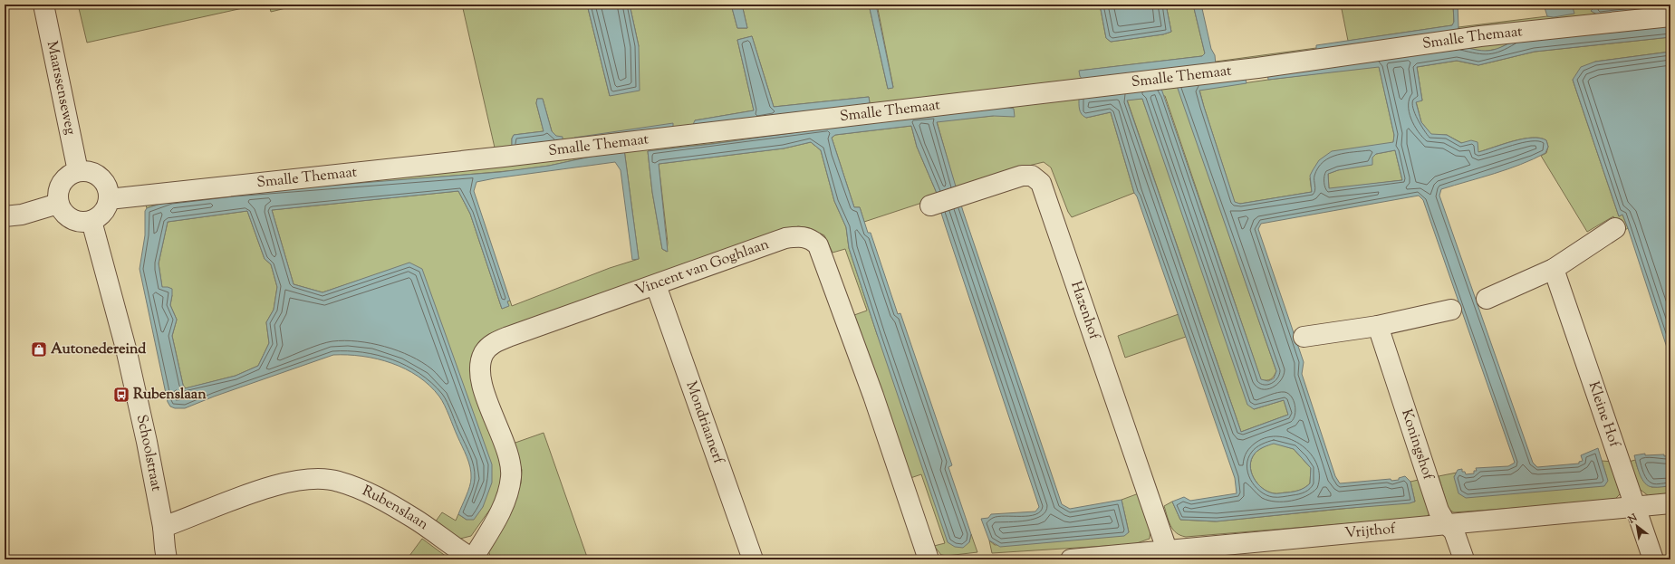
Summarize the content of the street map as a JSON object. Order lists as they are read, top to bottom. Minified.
{"streets":{"street":["Smalle Themaat","Maarssenseweg","Vincent van Goghlaan","Hazenhof","Kleine Hof","Mondriaanerf","Koningshof","Schoolstraat","Rubenslaan","Vrijthof"]},"crossings":[["Smalle Themaat","Maarssenseweg"],["Smalle Themaat","Schoolstraat"],["Maarssenseweg","Schoolstraat"],["Vincent van Goghlaan","Mondriaanerf"],["Vincent van Goghlaan","Rubenslaan"],["Hazenhof","Vrijthof"],["Kleine Hof","Vrijthof"],["Koningshof","Vrijthof"],["Schoolstraat","Rubenslaan"]],"places":{"shop":["Autonedereind"],"bus stop":["Rubenslaan"]},"north":"top left"}
